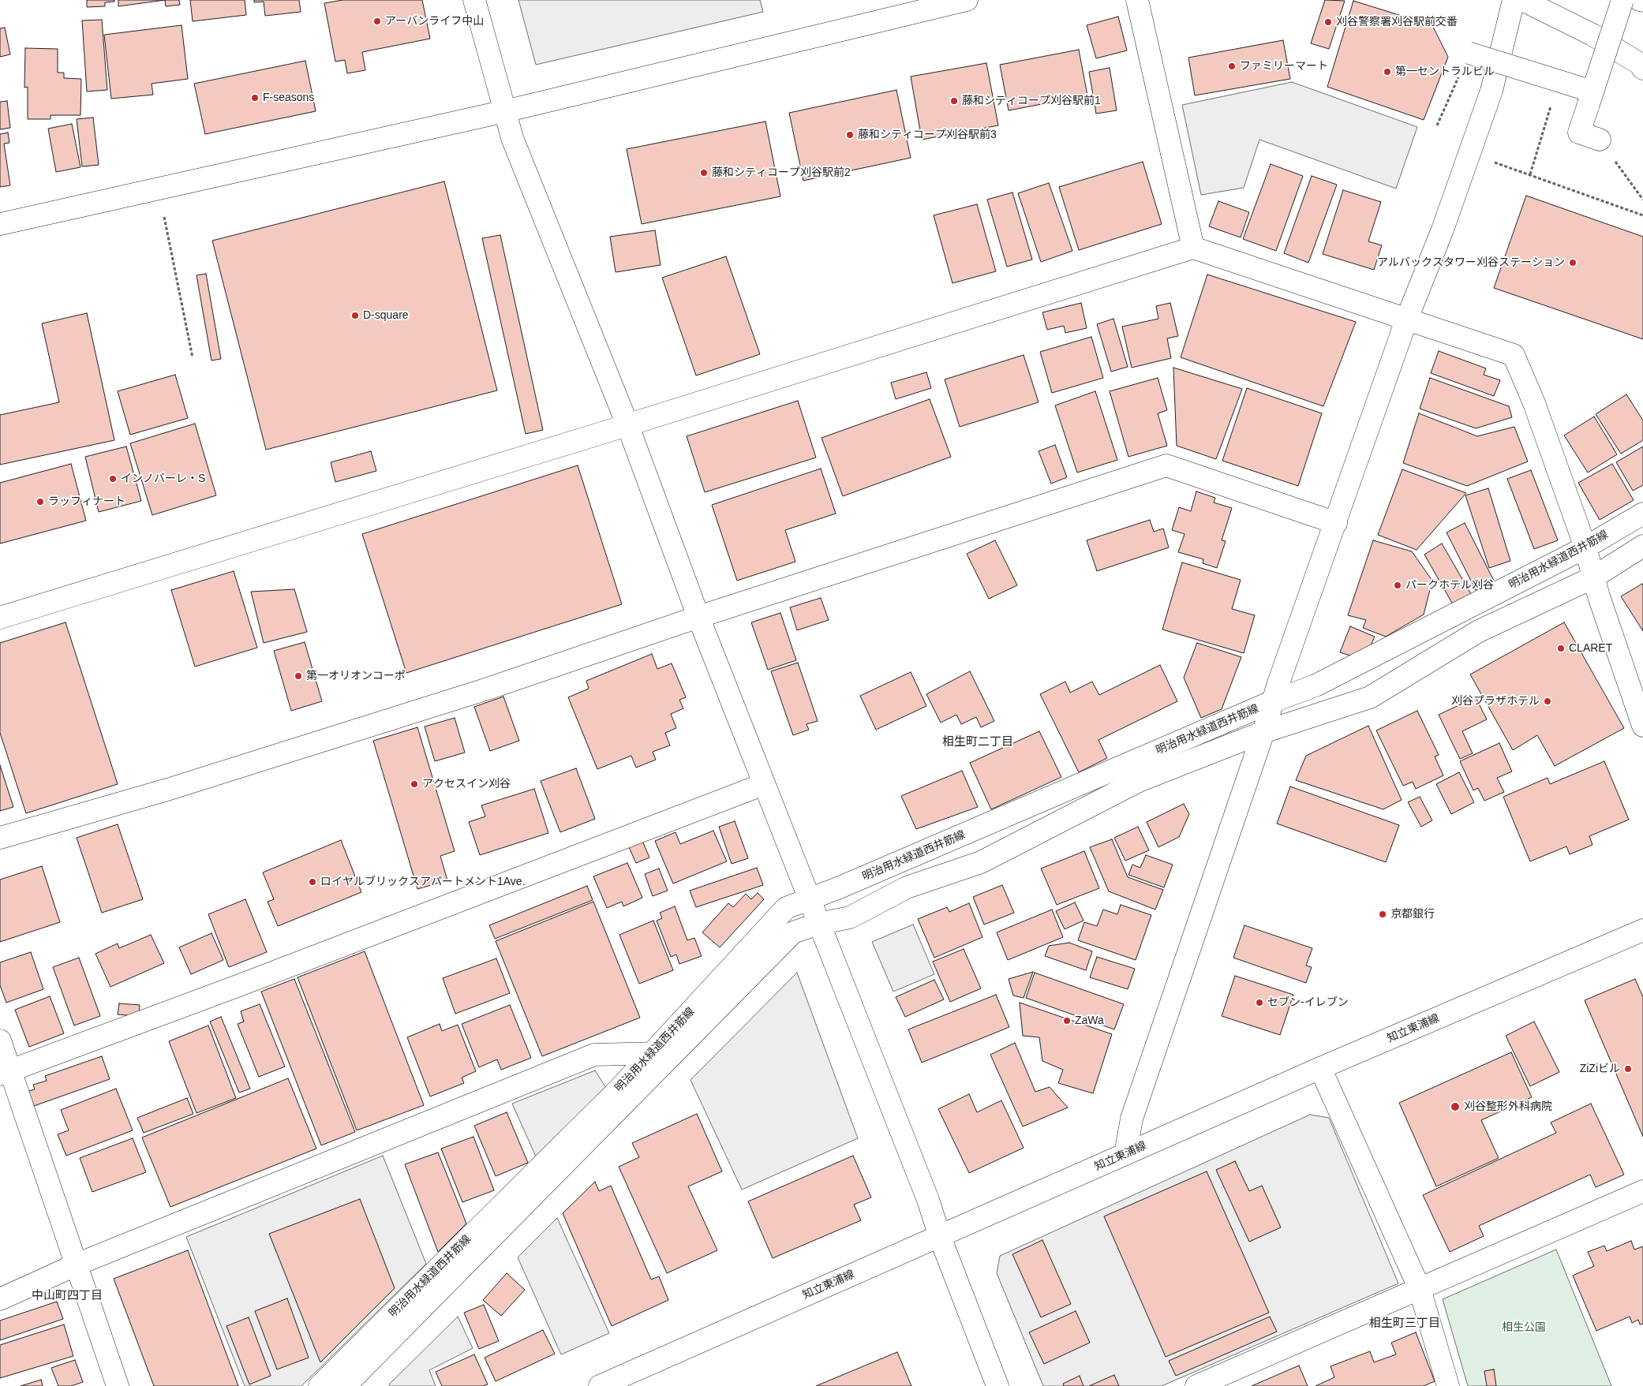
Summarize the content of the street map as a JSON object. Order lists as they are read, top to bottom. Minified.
{"streets":{"street":["明治用水緑道西井筋線","知立東浦線"]},"districts":["相生町二丁目","中山町四丁目","相生町三丁目"],"parks":["相生公園"],"places":["アーバンライフ中山","刈谷警察署刈谷駅前交番","ファミリーマート","第一セントラルビル","F-seasons","藤和シティコープ刈谷駅前1","藤和シティコープ刈谷駅前3","藤和シティコープ刈谷駅前2","アルバックスタワー刈谷ステーション","D-square","インノバーレ・S","ラッフィナート","パークホテル刈谷","CLARET","第一オリオンコーポ","刈谷プラザホテル","アクセスイン刈谷","ロイヤルブリックスアパートメント1Ave.","京都銀行","セブン-イレブン","ZaWa","ZiZiビル","刈谷整形外科病院"]}
